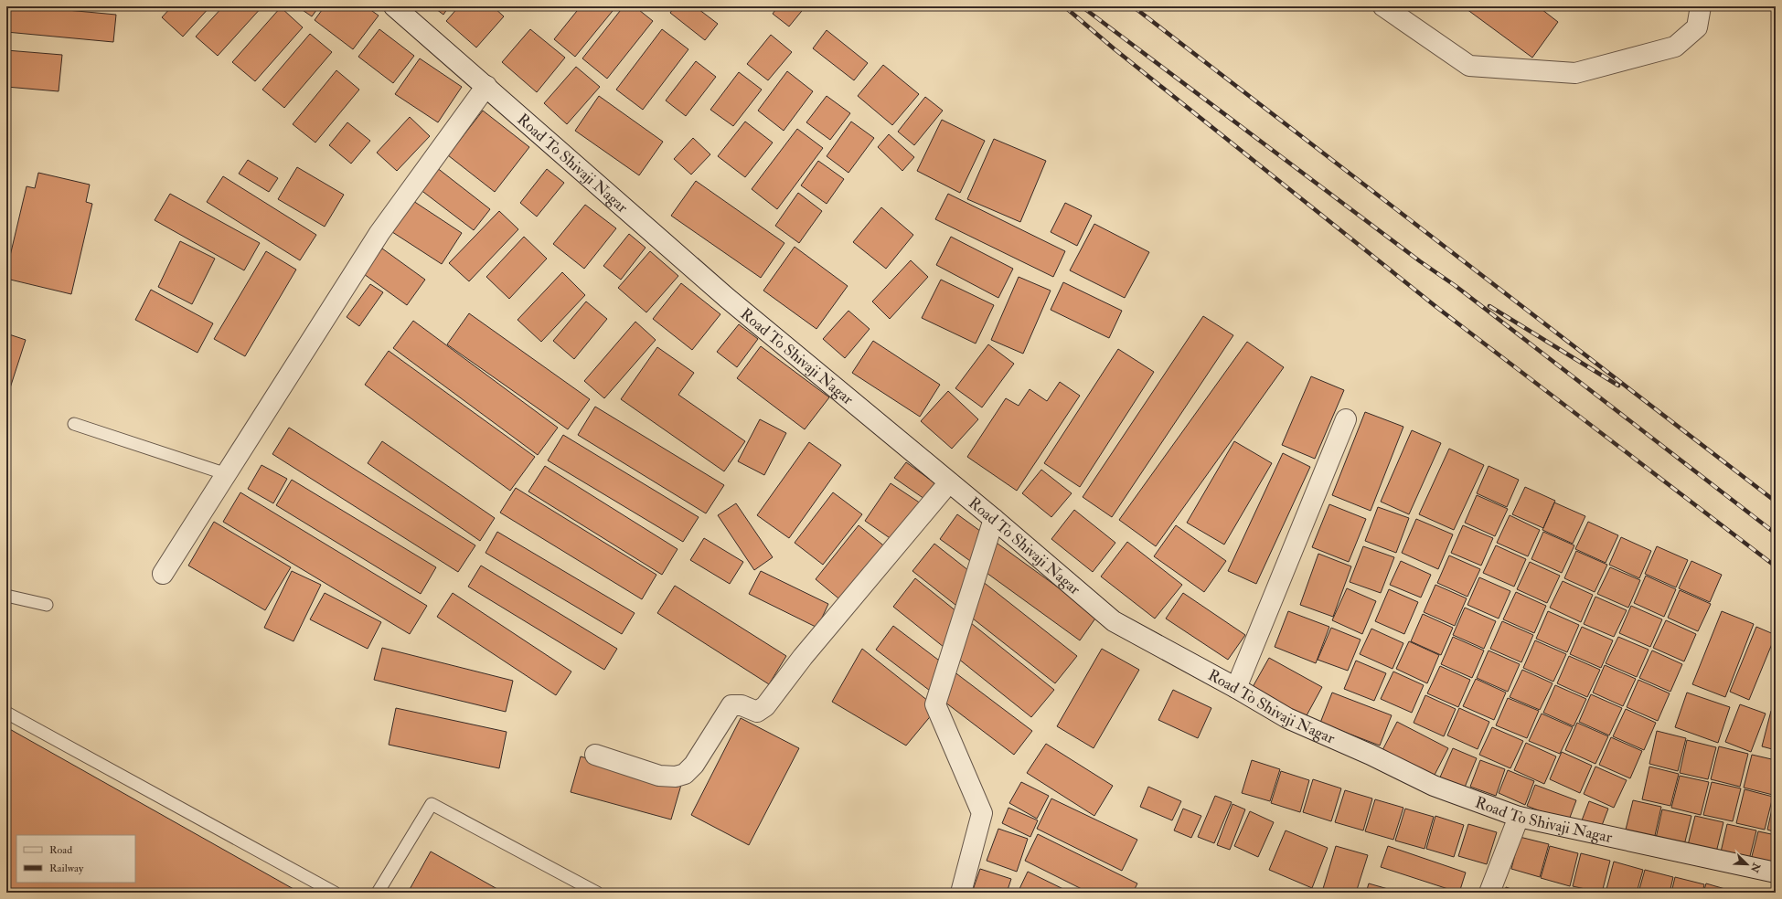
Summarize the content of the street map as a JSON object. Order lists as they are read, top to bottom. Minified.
{"streets":{"street":["Road To Shivaji Nagar"]},"legend":["Road","Railway"],"north":"bottom right"}
